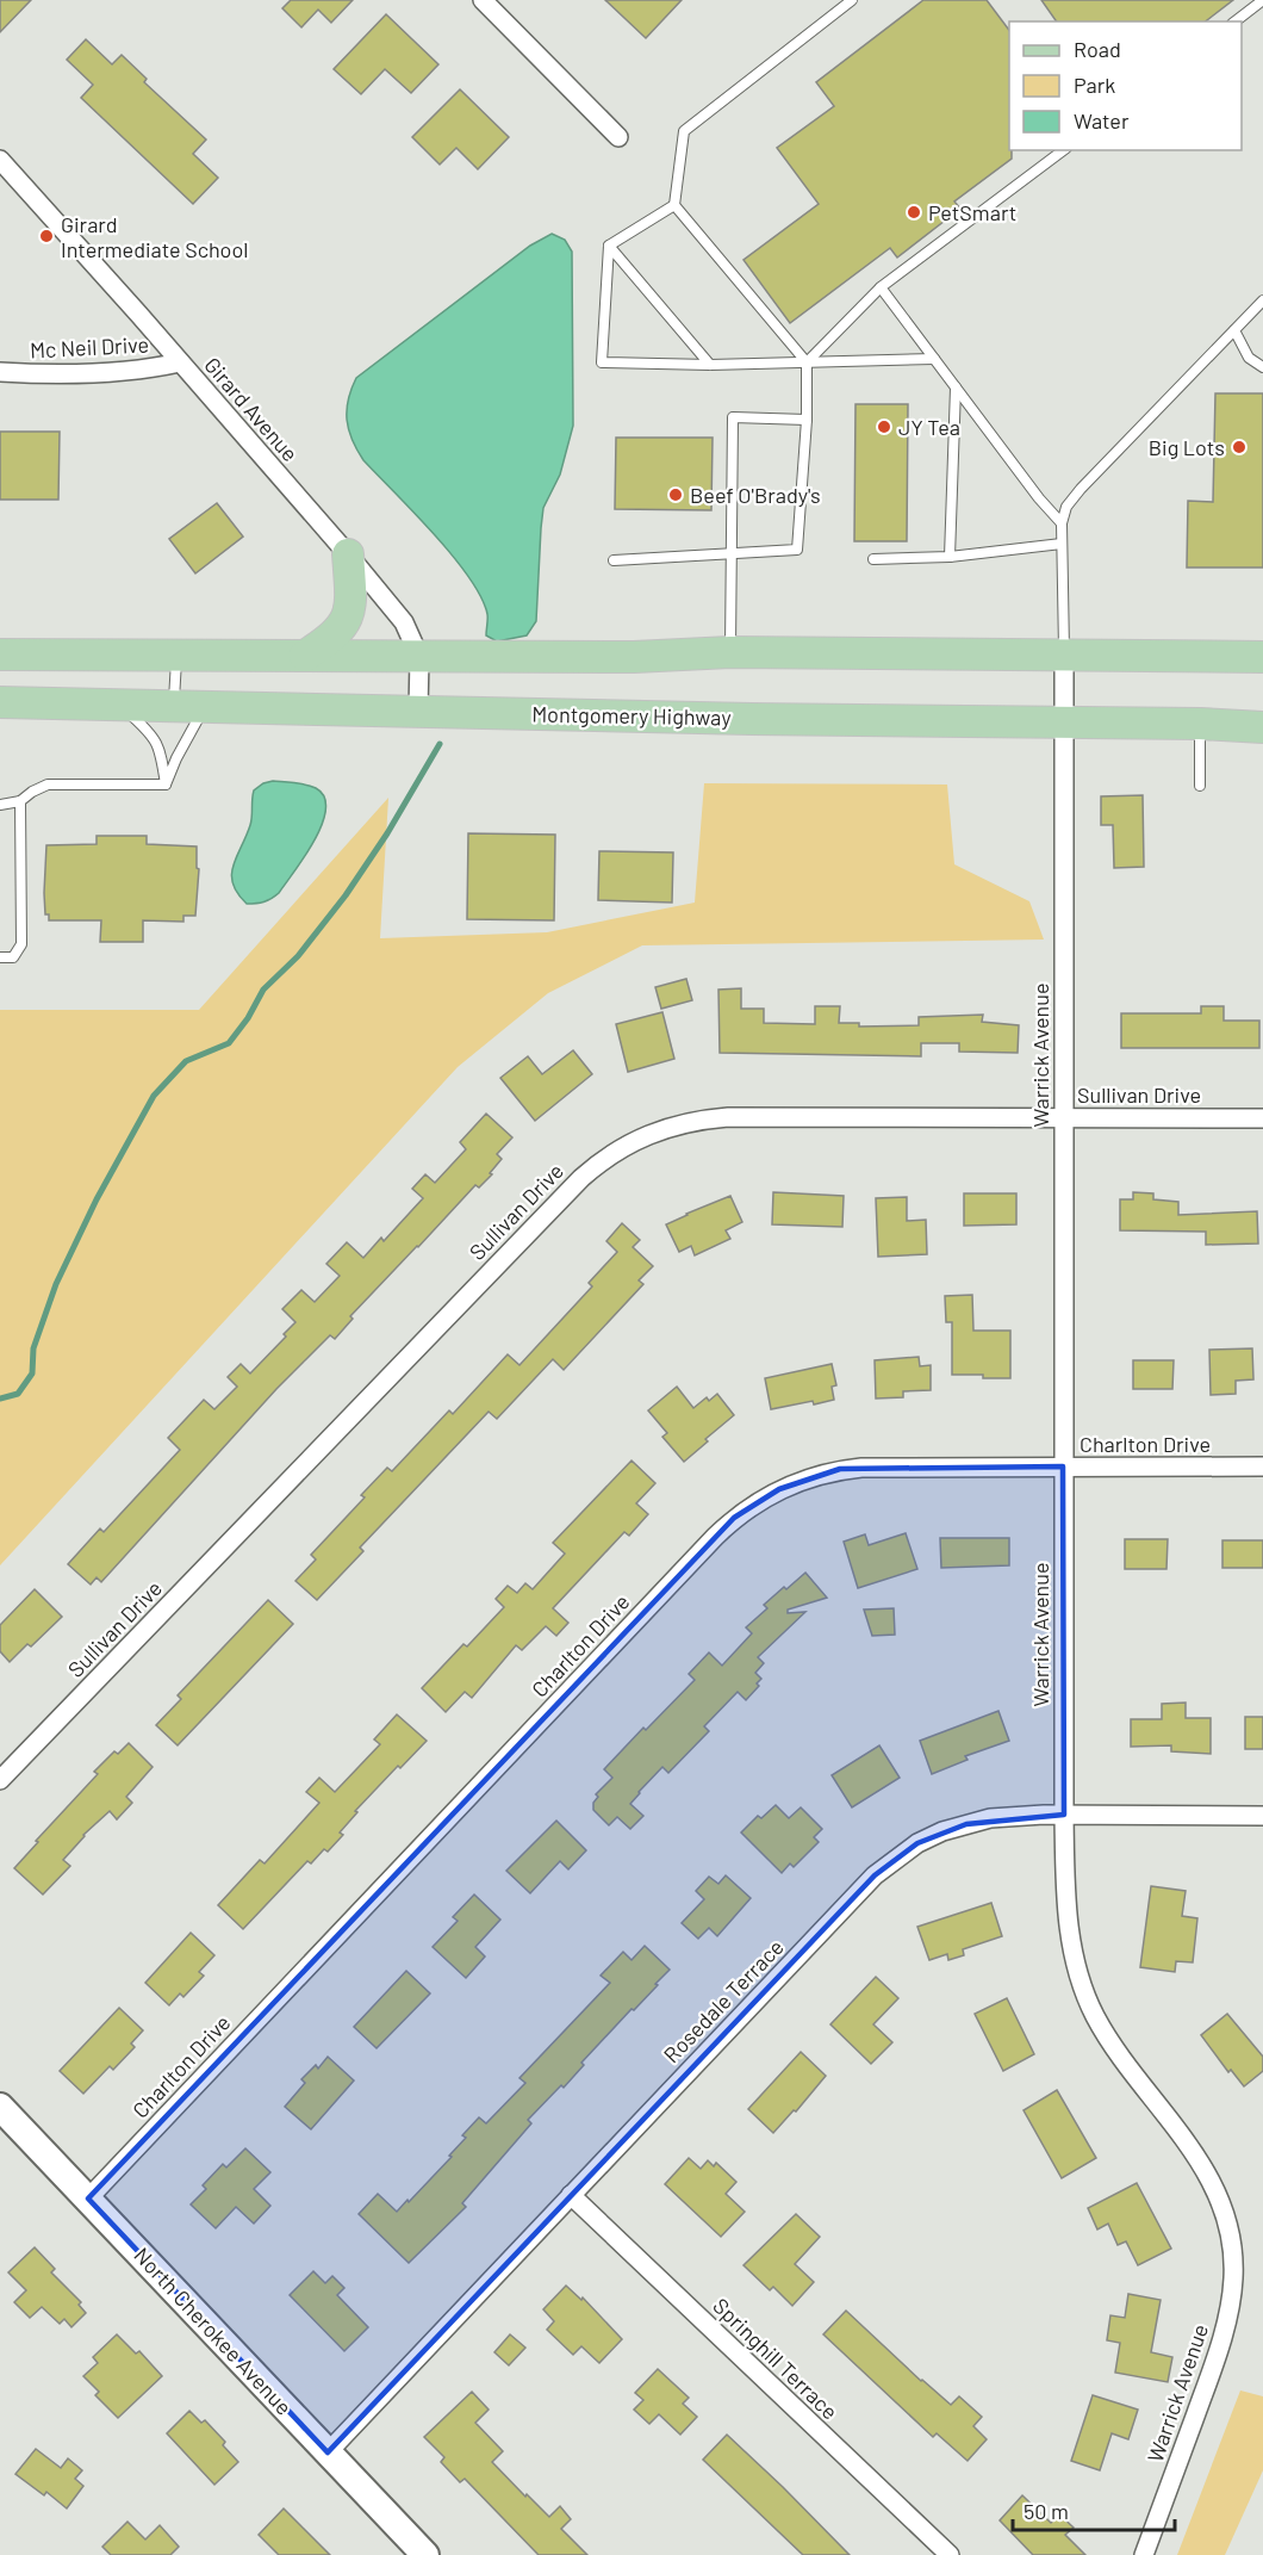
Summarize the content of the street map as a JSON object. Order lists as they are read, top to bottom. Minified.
{"streets":{"main road":["Montgomery Highway"],"street":["Mc Neil Drive","Girard Avenue","Warrick Avenue","Sullivan Drive","Charlton Drive","Rosedale Terrace","North Cherokee Avenue","Springhill Terrace"]},"crossings":[["Mc Neil Drive","Girard Avenue"],["Girard Avenue","Montgomery Highway"],["Montgomery Highway","Warrick Avenue"],["Warrick Avenue","Sullivan Drive"],["Warrick Avenue","Charlton Drive"],["Warrick Avenue","Rosedale Terrace"],["Charlton Drive","North Cherokee Avenue"],["Rosedale Terrace","North Cherokee Avenue"],["Rosedale Terrace","Springhill Terrace"]],"places":["PetSmart","Girard Intermediate School","JY Tea","Big Lots","Beef O'Brady's"],"legend":["Road","Park","Water"],"scale_bar":"50 m"}
